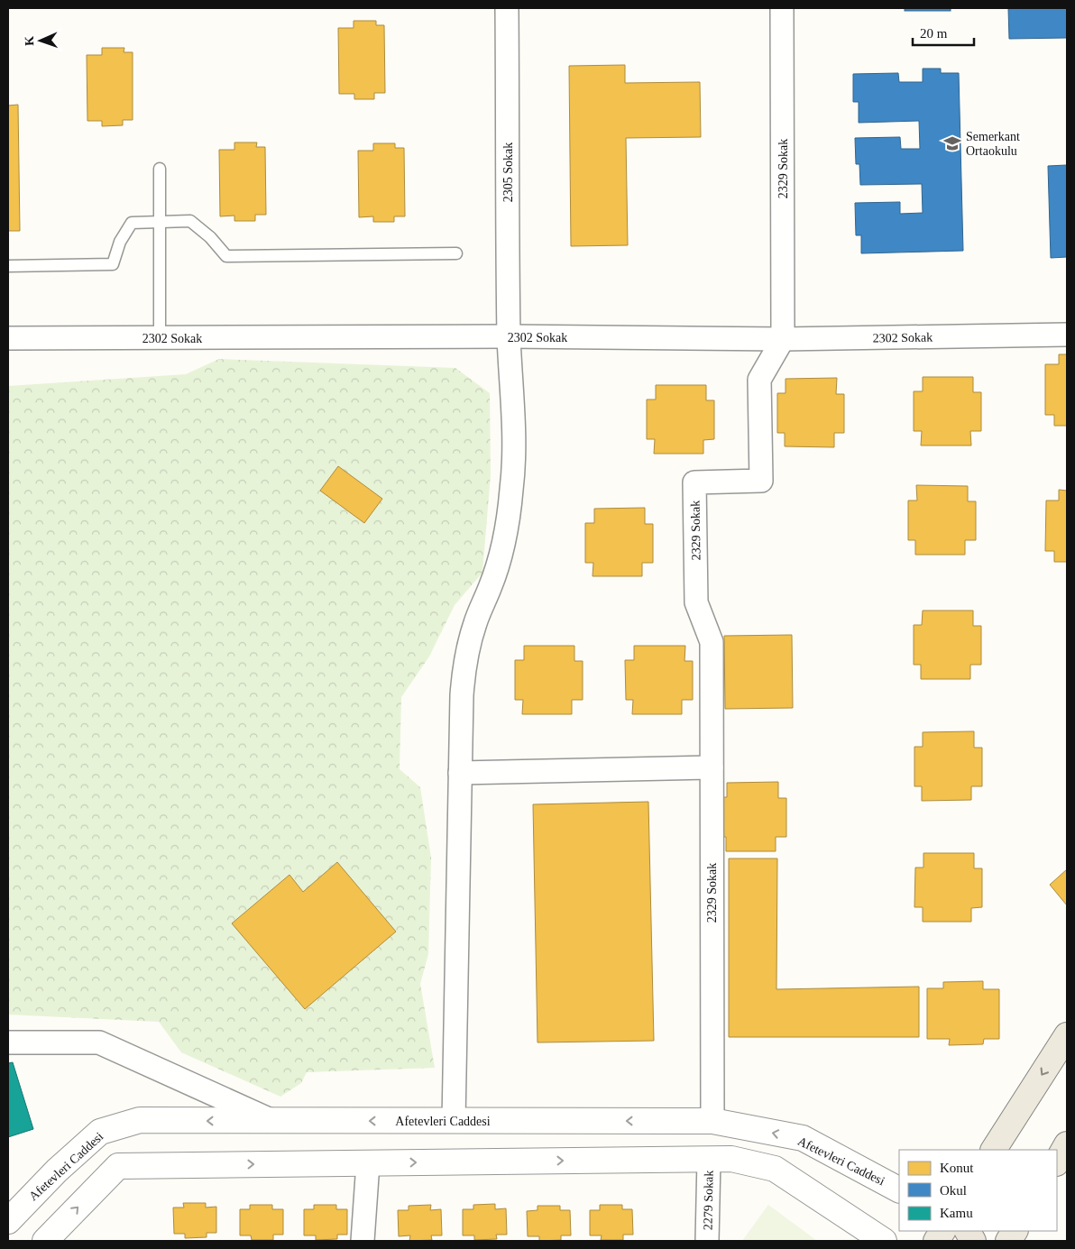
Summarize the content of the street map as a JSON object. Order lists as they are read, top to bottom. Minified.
{"streets":{"street":["2329 Sokak","2305 Sokak","2302 Sokak","Afetevleri Caddesi","2279 Sokak"]},"crossings":[["2329 Sokak","2302 Sokak"],["2329 Sokak","Afetevleri Caddesi"],["2305 Sokak","2302 Sokak"],["2305 Sokak","Afetevleri Caddesi"]],"places":{"school or university":["Semerkant Ortaokulu"]},"legend":["Konut","Okul","Kamu"],"scale_bar":"20 m","north":"left"}
